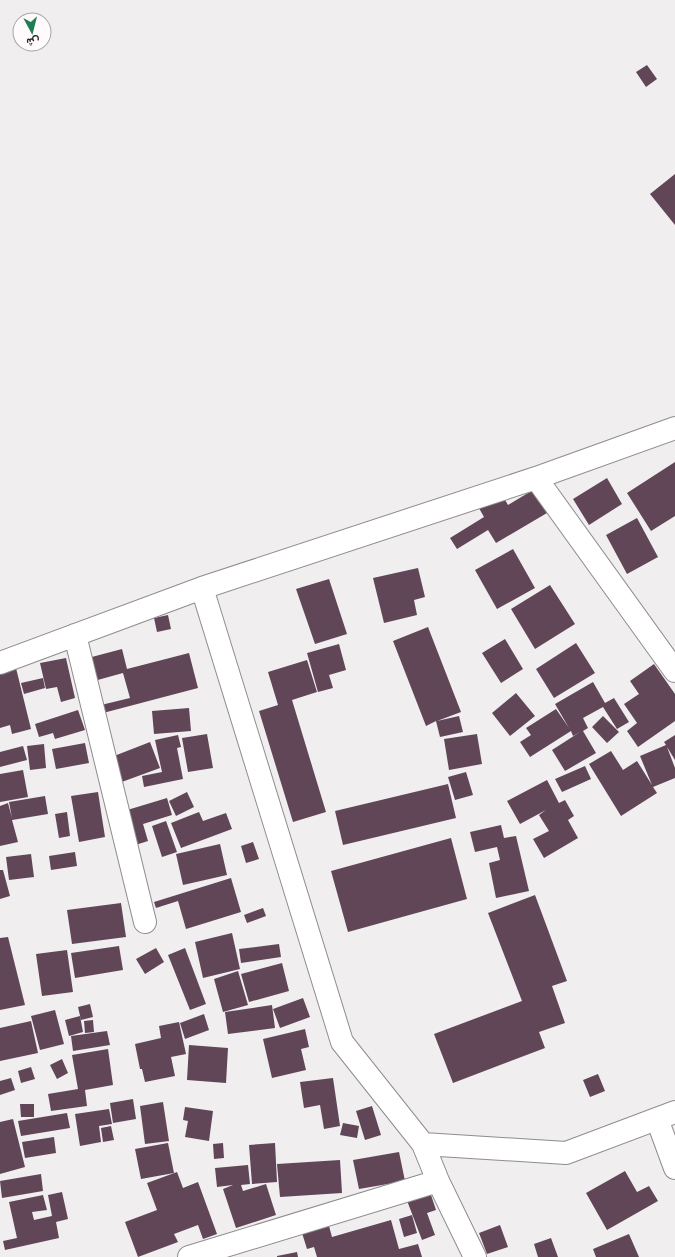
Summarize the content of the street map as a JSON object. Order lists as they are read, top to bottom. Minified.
{"north":"bottom"}
